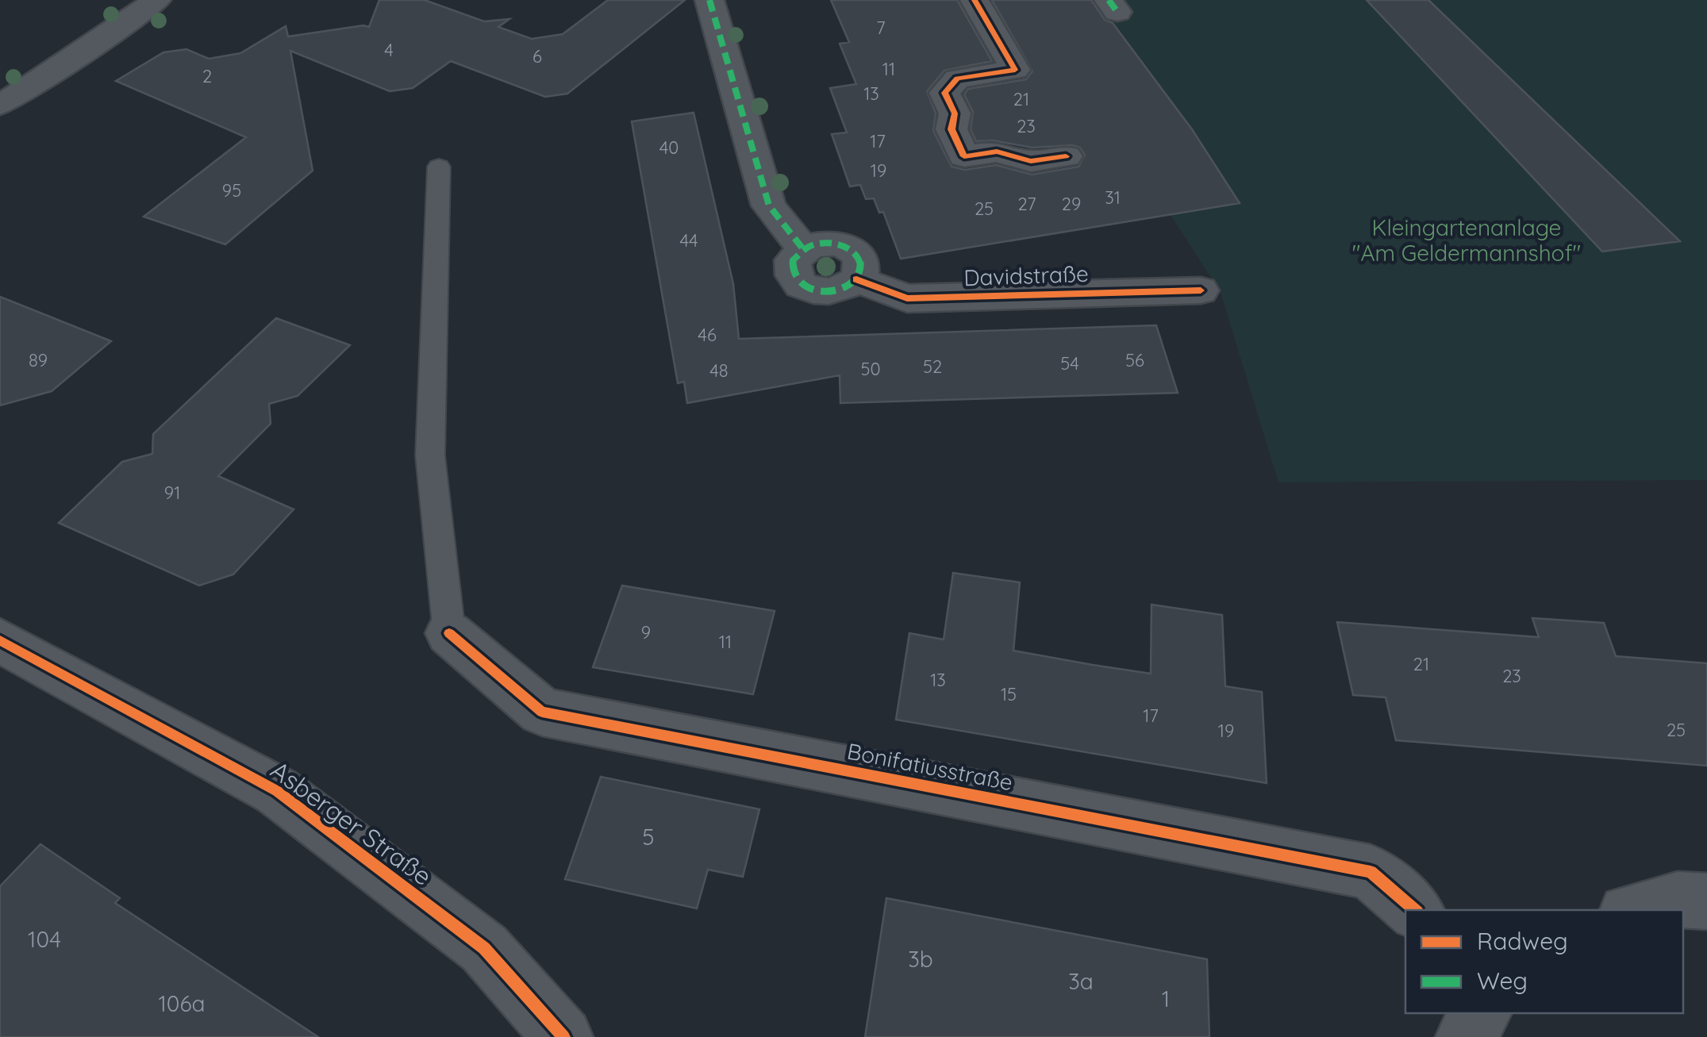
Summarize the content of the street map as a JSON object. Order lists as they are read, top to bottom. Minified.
{"streets":{"street":["Davidstraße","Bonifatiusstraße","Asberger Straße"]},"parks":["Kleingartenanlage \"Am Geldermannshof\""],"house_numbers":["7","4","6","11","2","13","21","23","17","40","19","95","31","27","29","25","44","46","89","56","54","52","50","48","91","9","11","21","23","13","15","17","25","19","5","104","3b","3a","1","106a"],"legend":["Radweg","Weg"]}
